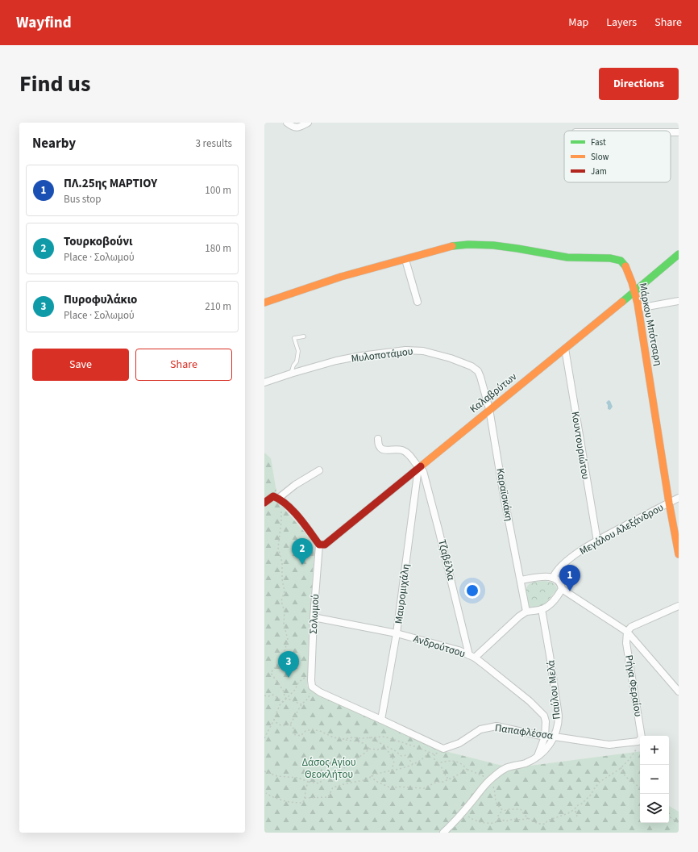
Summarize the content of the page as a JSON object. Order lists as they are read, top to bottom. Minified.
{"streets":{"street":["Μάρκου Μπότσαρη","Μυλοποτάμου","Καλαβρύτων","Κουντουριώτου","Καραϊσκάκη","Μεγάλου Αλεξάνδρου","Τζαβέλλα","Μαυρομιχάλη","Σολωμού","Ανδρούτσου","Ρήγα Φεραίου","Παύλου Μελά","Παπαφλέσσα"]},"crossings":[["Μάρκου Μπότσαρη","Καλαβρύτων"],["Μάρκου Μπότσαρη","Μεγάλου Αλεξάνδρου"],["Μυλοποτάμου","Καλαβρύτων"],["Μυλοποτάμου","Καραϊσκάκη"],["Καλαβρύτων","Κουντουριώτου"],["Καλαβρύτων","Καραϊσκάκη"],["Καλαβρύτων","Τζαβέλλα"],["Καλαβρύτων","Μαυρομιχάλη"],["Καλαβρύτων","Σολωμού"],["Κουντουριώτου","Μεγάλου Αλεξάνδρου"],["Τζαβέλλα","Μαυρομιχάλη"],["Τζαβέλλα","Ανδρούτσου"],["Μαυρομιχάλη","Ανδρούτσου"],["Μαυρομιχάλη","Παπαφλέσσα"],["Σολωμού","Ανδρούτσου"],["Σολωμού","Παπαφλέσσα"],["Ανδρούτσου","Παύλου Μελά"],["Ανδρούτσου","Παπαφλέσσα"],["Ρήγα Φεραίου","Παπαφλέσσα"],["Παύλου Μελά","Παπαφλέσσα"]],"parks":["Δάσος Αγίου Θεοκλήτου"],"legend":["Fast","Slow","Jam"],"page":{"header":"Wayfind","nav":["Map","Layers","Share"],"title":"Find us","buttons":["Directions",["Save","Share"]],"heading":["Nearby","3 results"],"list":[{"mark":"1","name":"ΠΛ.25ης ΜΑΡΤΙΟΥ","note":"Bus stop","value":"100 m"},{"mark":"2","name":"Τουρκοβούνι","note":"Place · Σολωμού","value":"180 m"},{"mark":"3","name":"Πυροφυλάκιο","note":"Place · Σολωμού","value":"210 m"}],"pins":["2","1","3"],"map_buttons":["+","−"]}}
